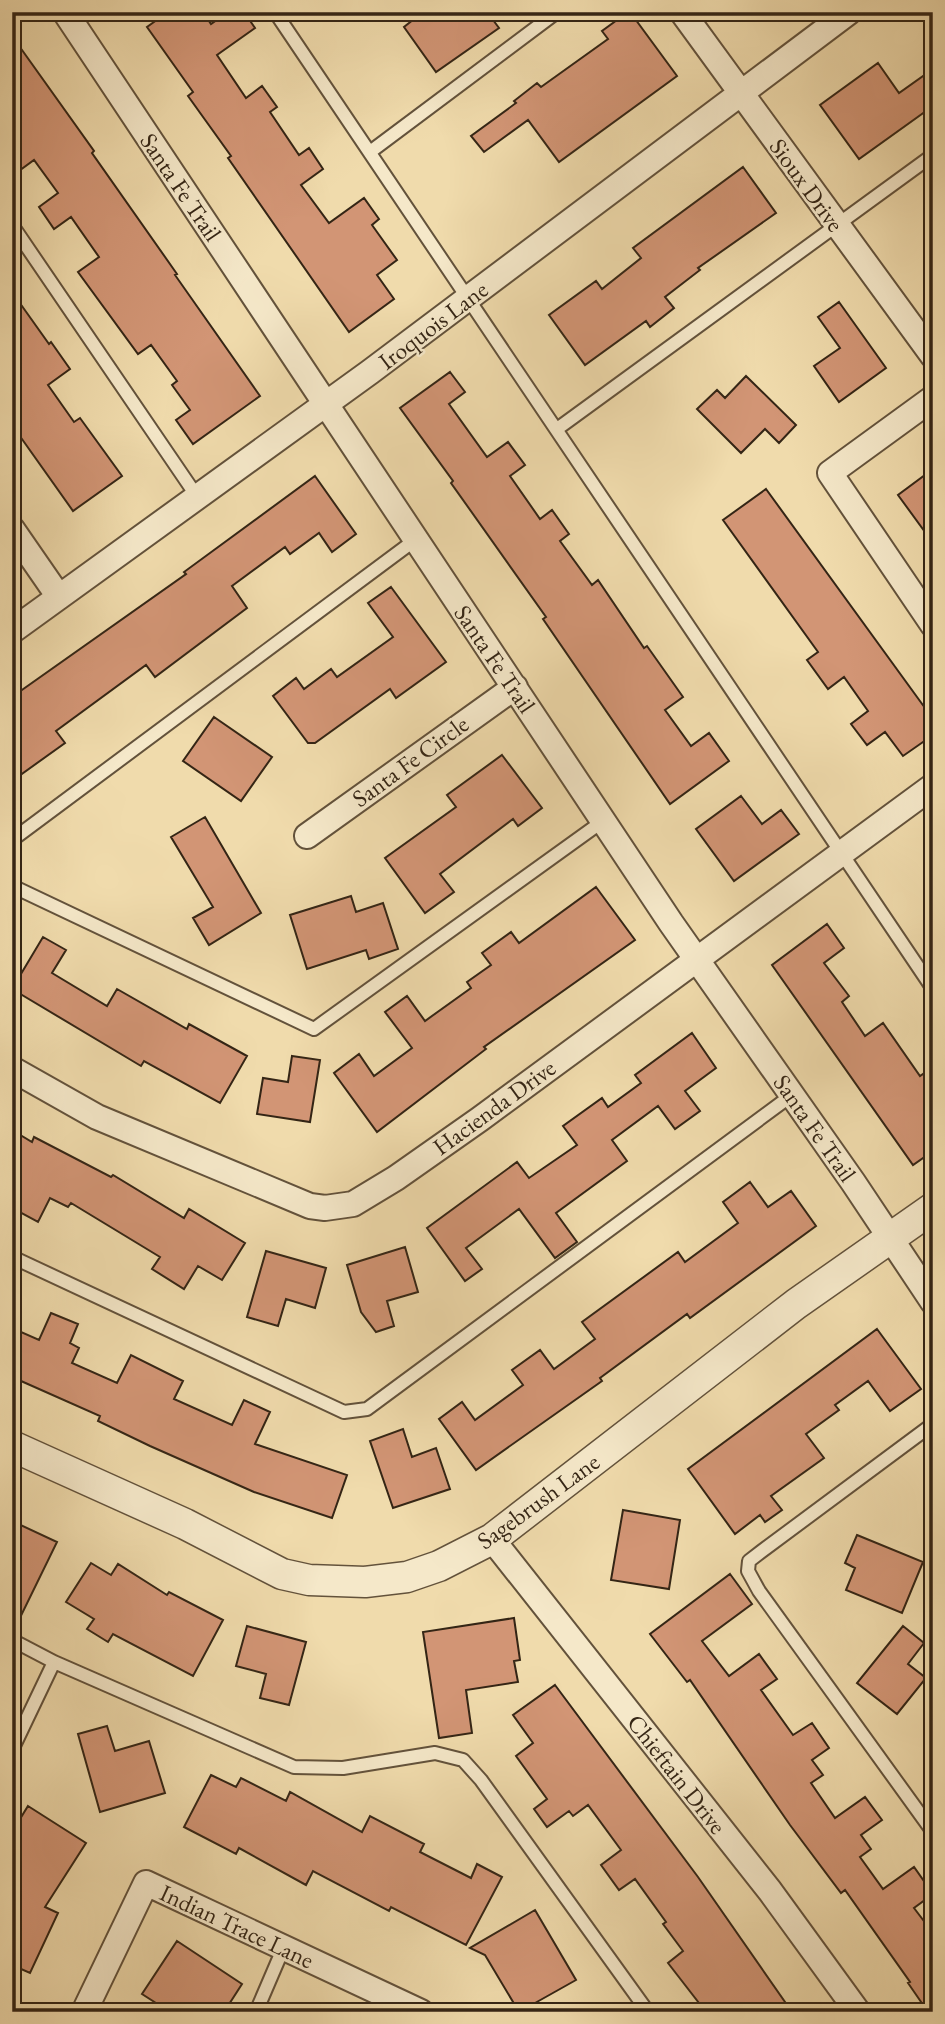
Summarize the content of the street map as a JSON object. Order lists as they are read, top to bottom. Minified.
{"streets":{"street":["Sioux Drive","Santa Fe Trail","Iroquois Lane","Santa Fe Circle","Hacienda Drive","Sagebrush Lane","Chieftain Drive","Indian Trace Lane"]},"crossings":[["Sioux Drive","Iroquois Lane"],["Santa Fe Trail","Iroquois Lane"],["Santa Fe Trail","Santa Fe Circle"],["Santa Fe Trail","Hacienda Drive"],["Santa Fe Trail","Sagebrush Lane"],["Sagebrush Lane","Chieftain Drive"]]}
